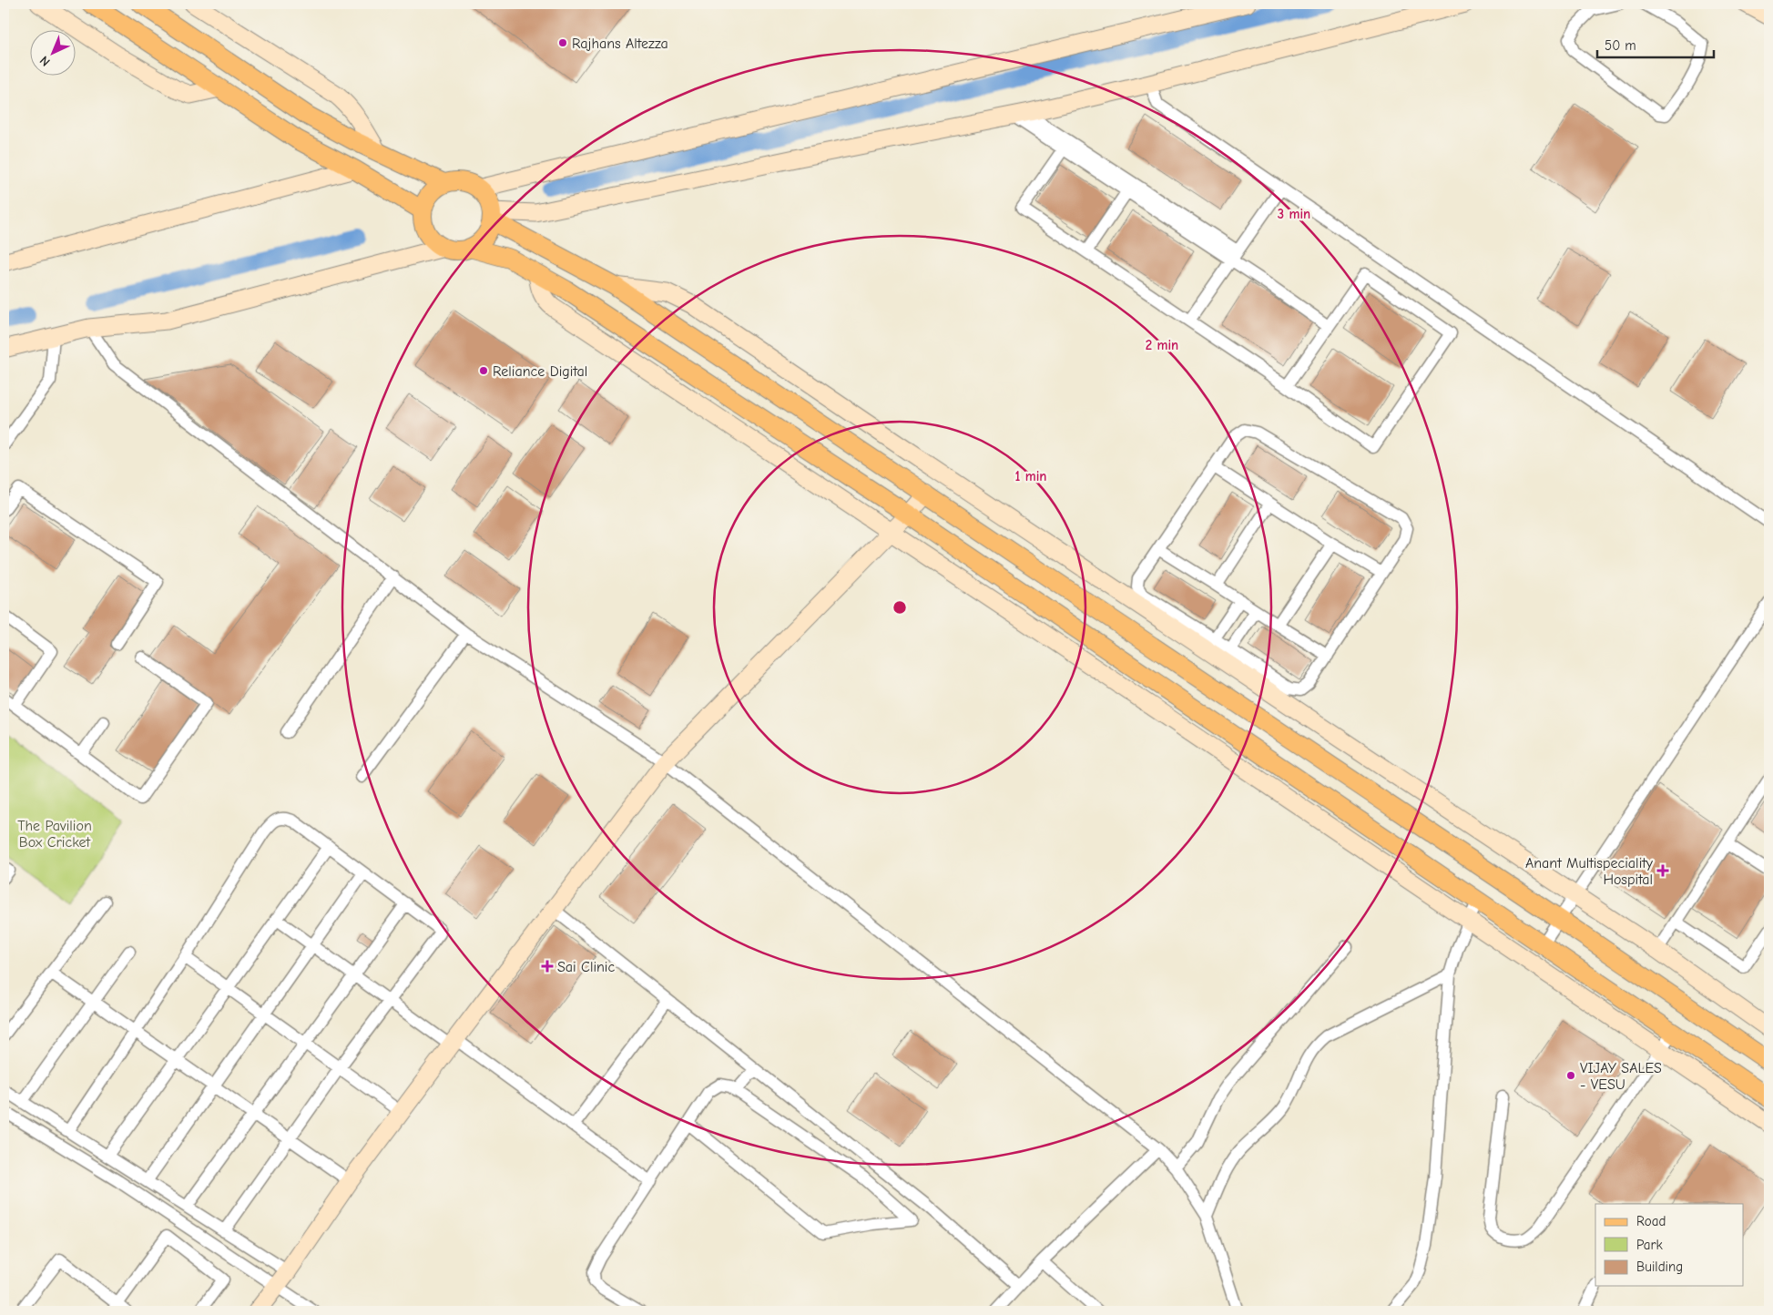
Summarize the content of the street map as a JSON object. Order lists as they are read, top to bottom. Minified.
{"parks":["The Pavilion Box Cricket"],"places":{"other":["Rajhans Altezza","Reliance Digital","VIJAY SALES - VESU"],"health":["Anant Multispeciality Hospital","Sai Clinic"]},"legend":["Road","Park","Building"],"scale_bar":"50 m","north":"bottom left","rings":["3 min","2 min","1 min"]}
